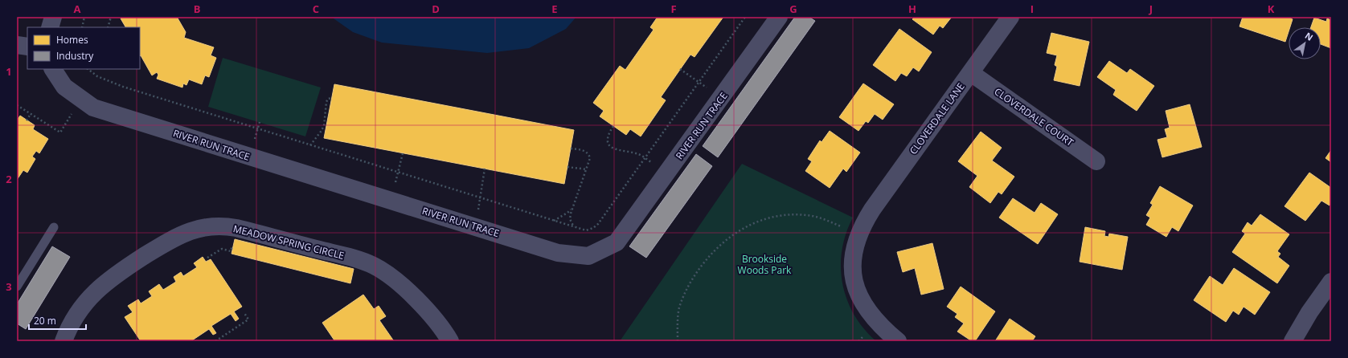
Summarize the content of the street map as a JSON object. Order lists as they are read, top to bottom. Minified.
{"streets":{"street":["CLOVERDALE COURT","CLOVERDALE LANE","RIVER RUN TRACE","MEADOW SPRING CIRCLE"]},"crossings":[["CLOVERDALE COURT","CLOVERDALE LANE"]],"parks":["Brookside Woods Park"],"legend":["Homes","Industry"],"scale_bar":"20 m","north":"top right","grid":{"columns":["A","B","C","D","E","F","G","H","I","J","K"],"rows":["1","2","3"]}}
